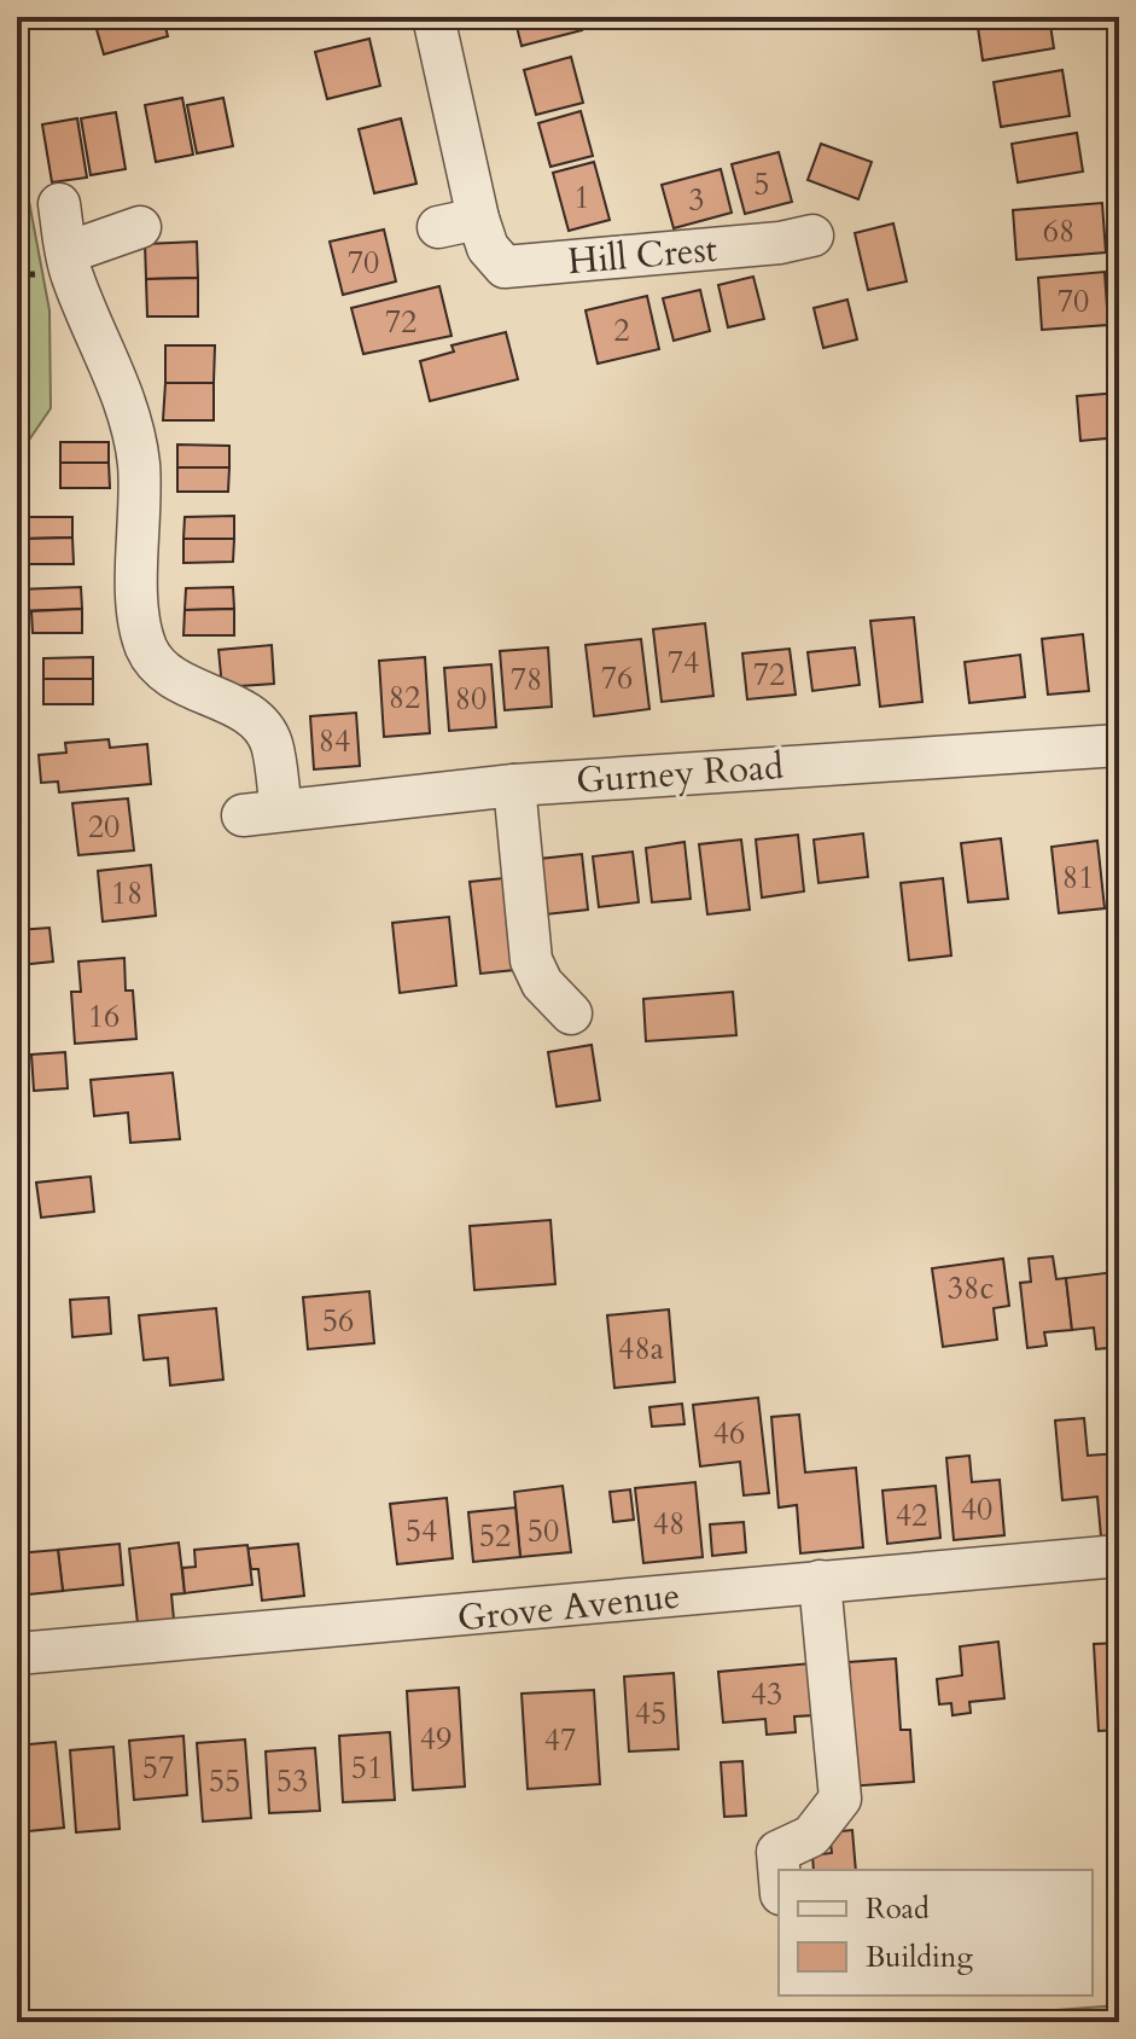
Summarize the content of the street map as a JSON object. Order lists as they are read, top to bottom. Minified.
{"streets":{"street":["Hill Crest","Gurney Road","Grove Avenue"]},"house_numbers":["5","1","3","68","70","70","72","2","74","72","76","78","82","80","84","20","81","18","16","38c","56","48a","46","40","42","48","54","50","52","43","45","49","47","57","51","55","53"],"legend":["Road","Building"]}
